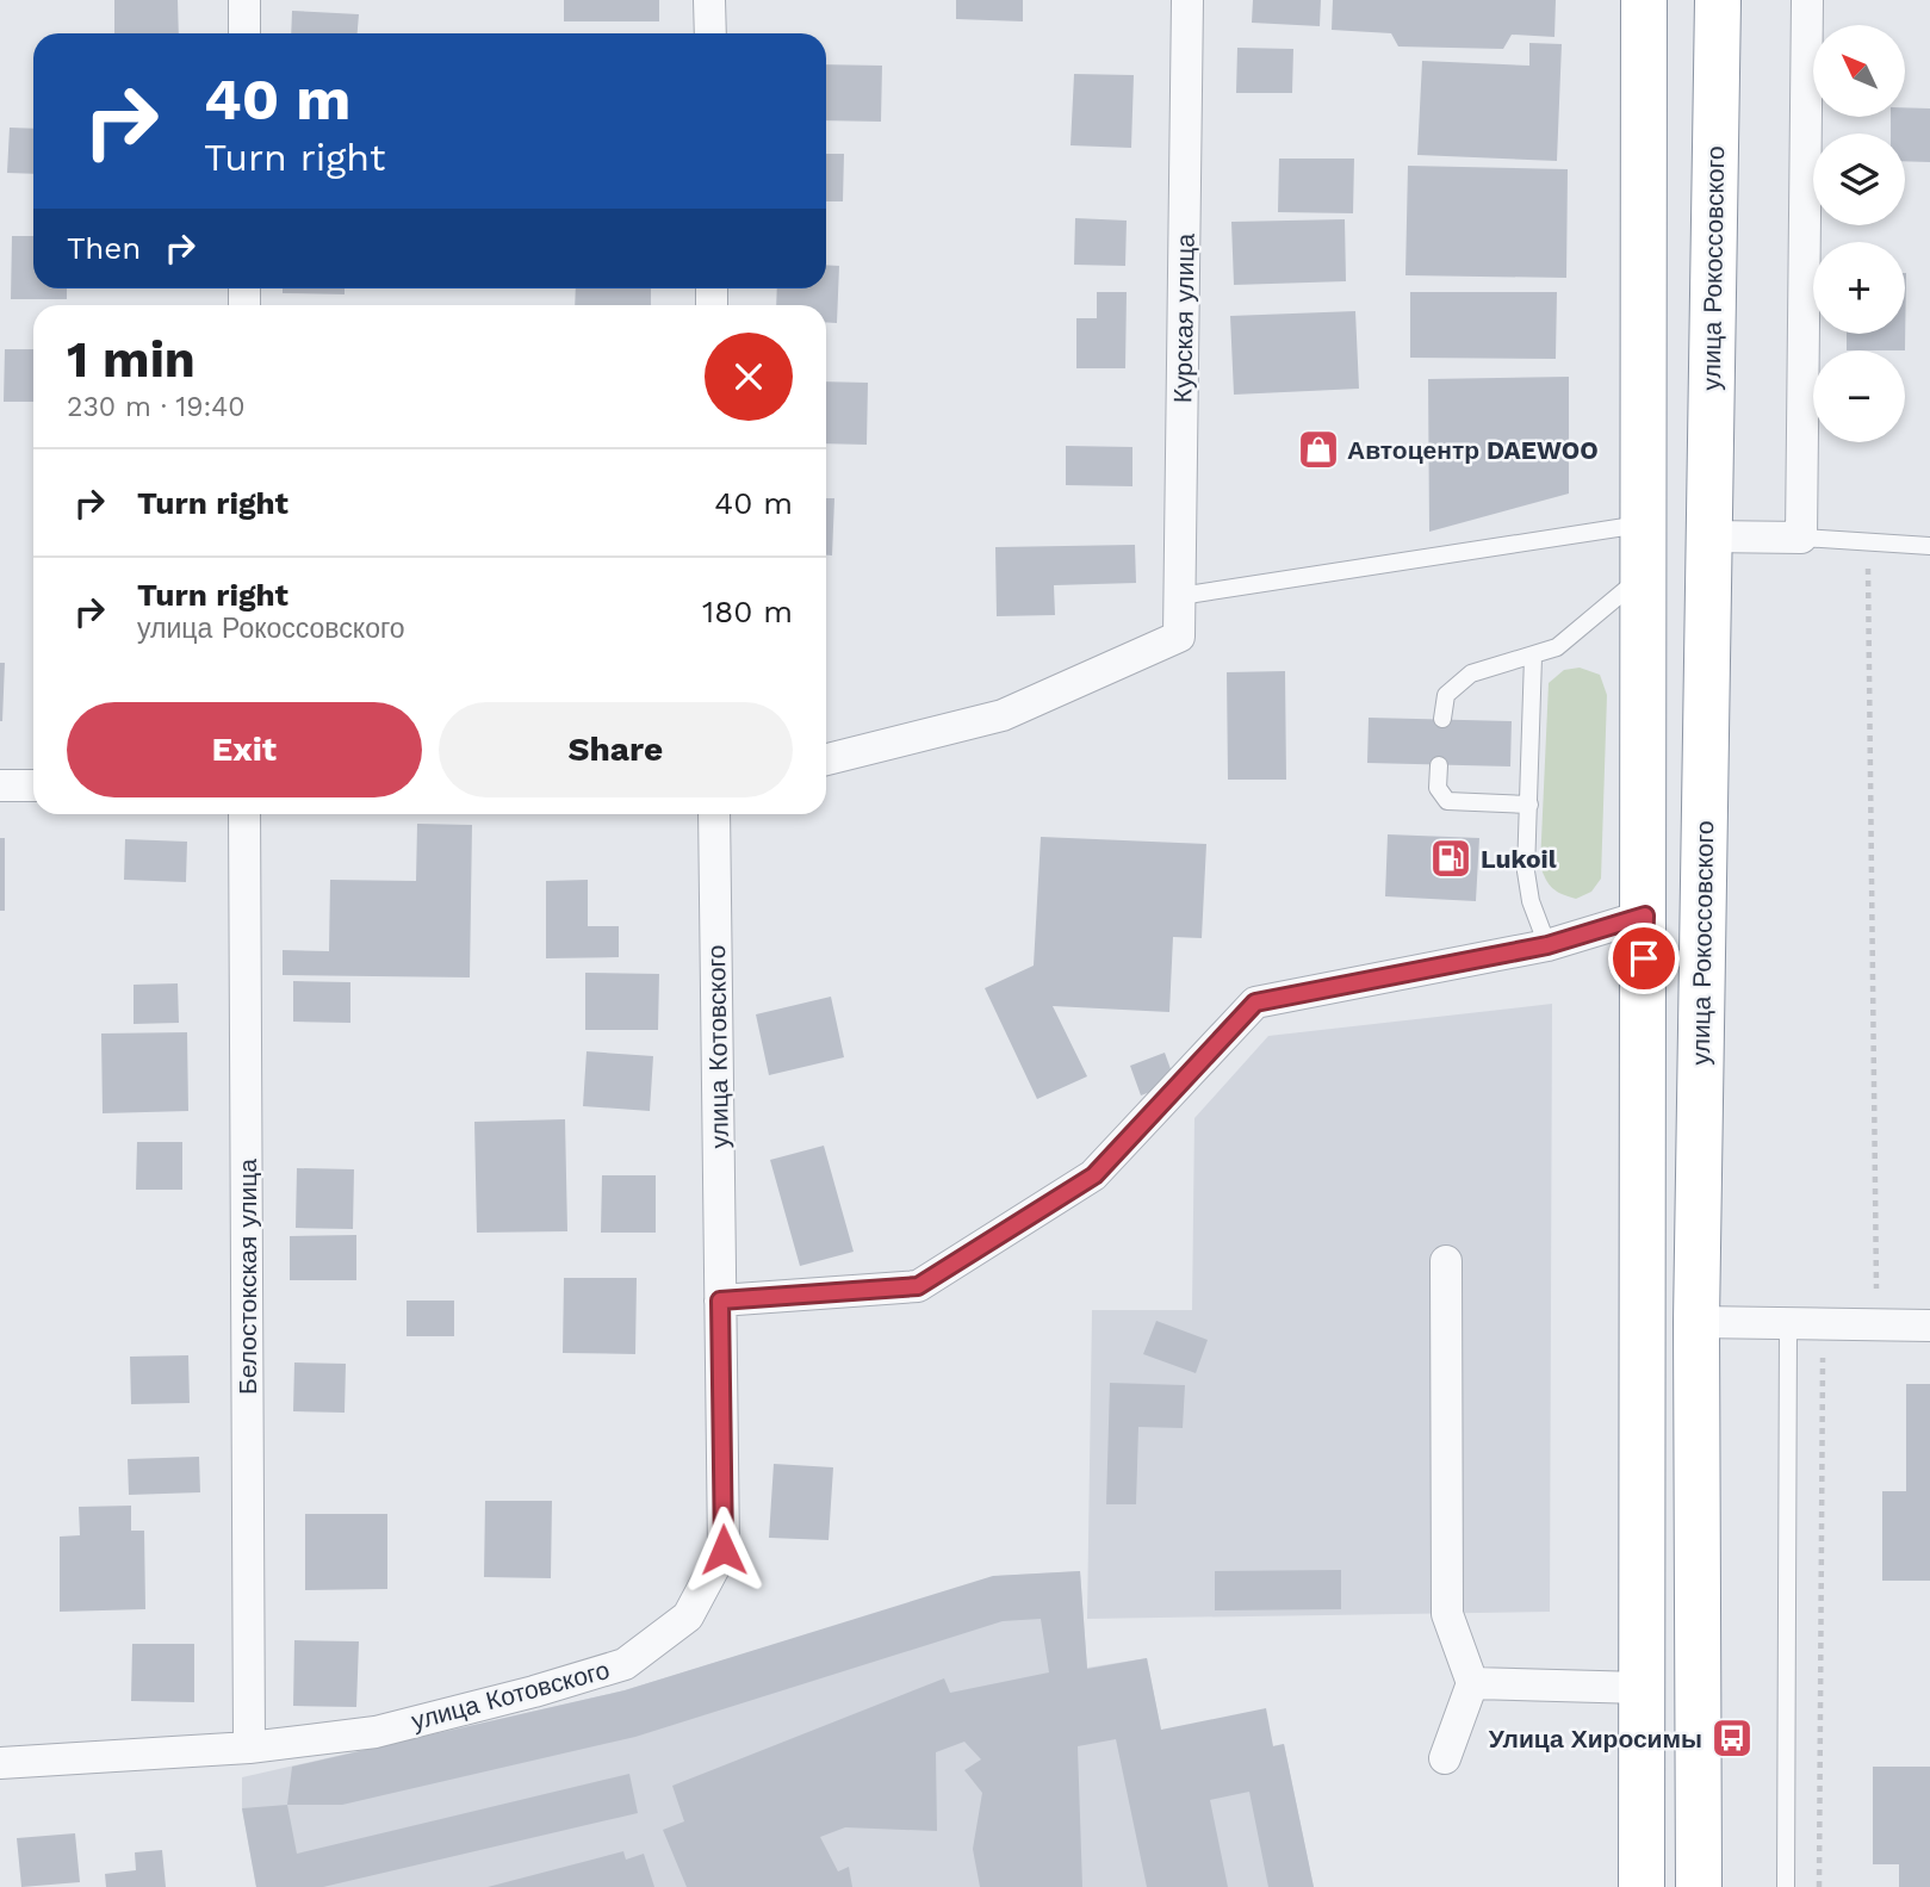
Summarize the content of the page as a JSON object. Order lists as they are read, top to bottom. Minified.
{"streets":{"highway":["улица Рокоссовского"],"street":["Курская улица","улица Котовского","Белостокская улица"]},"crossings":[["улица Котовского","Белостокская улица"]],"places":{"shop":["Автоцентр DAEWOO"],"fuel station":["Lukoil"],"bus stop":["Улица Хиросимы"]},"north":"top left","page":{"map_buttons":["+","−"],"turn":["40 m","Turn right"],"then":"Then","heading":["1 min","230 m · 19:40"],"list":[{"name":"Turn right","value":"40 m"},{"name":"Turn right","note":"улица Рокоссовского","value":"180 m"}],"buttons":["Exit","Share"]}}
